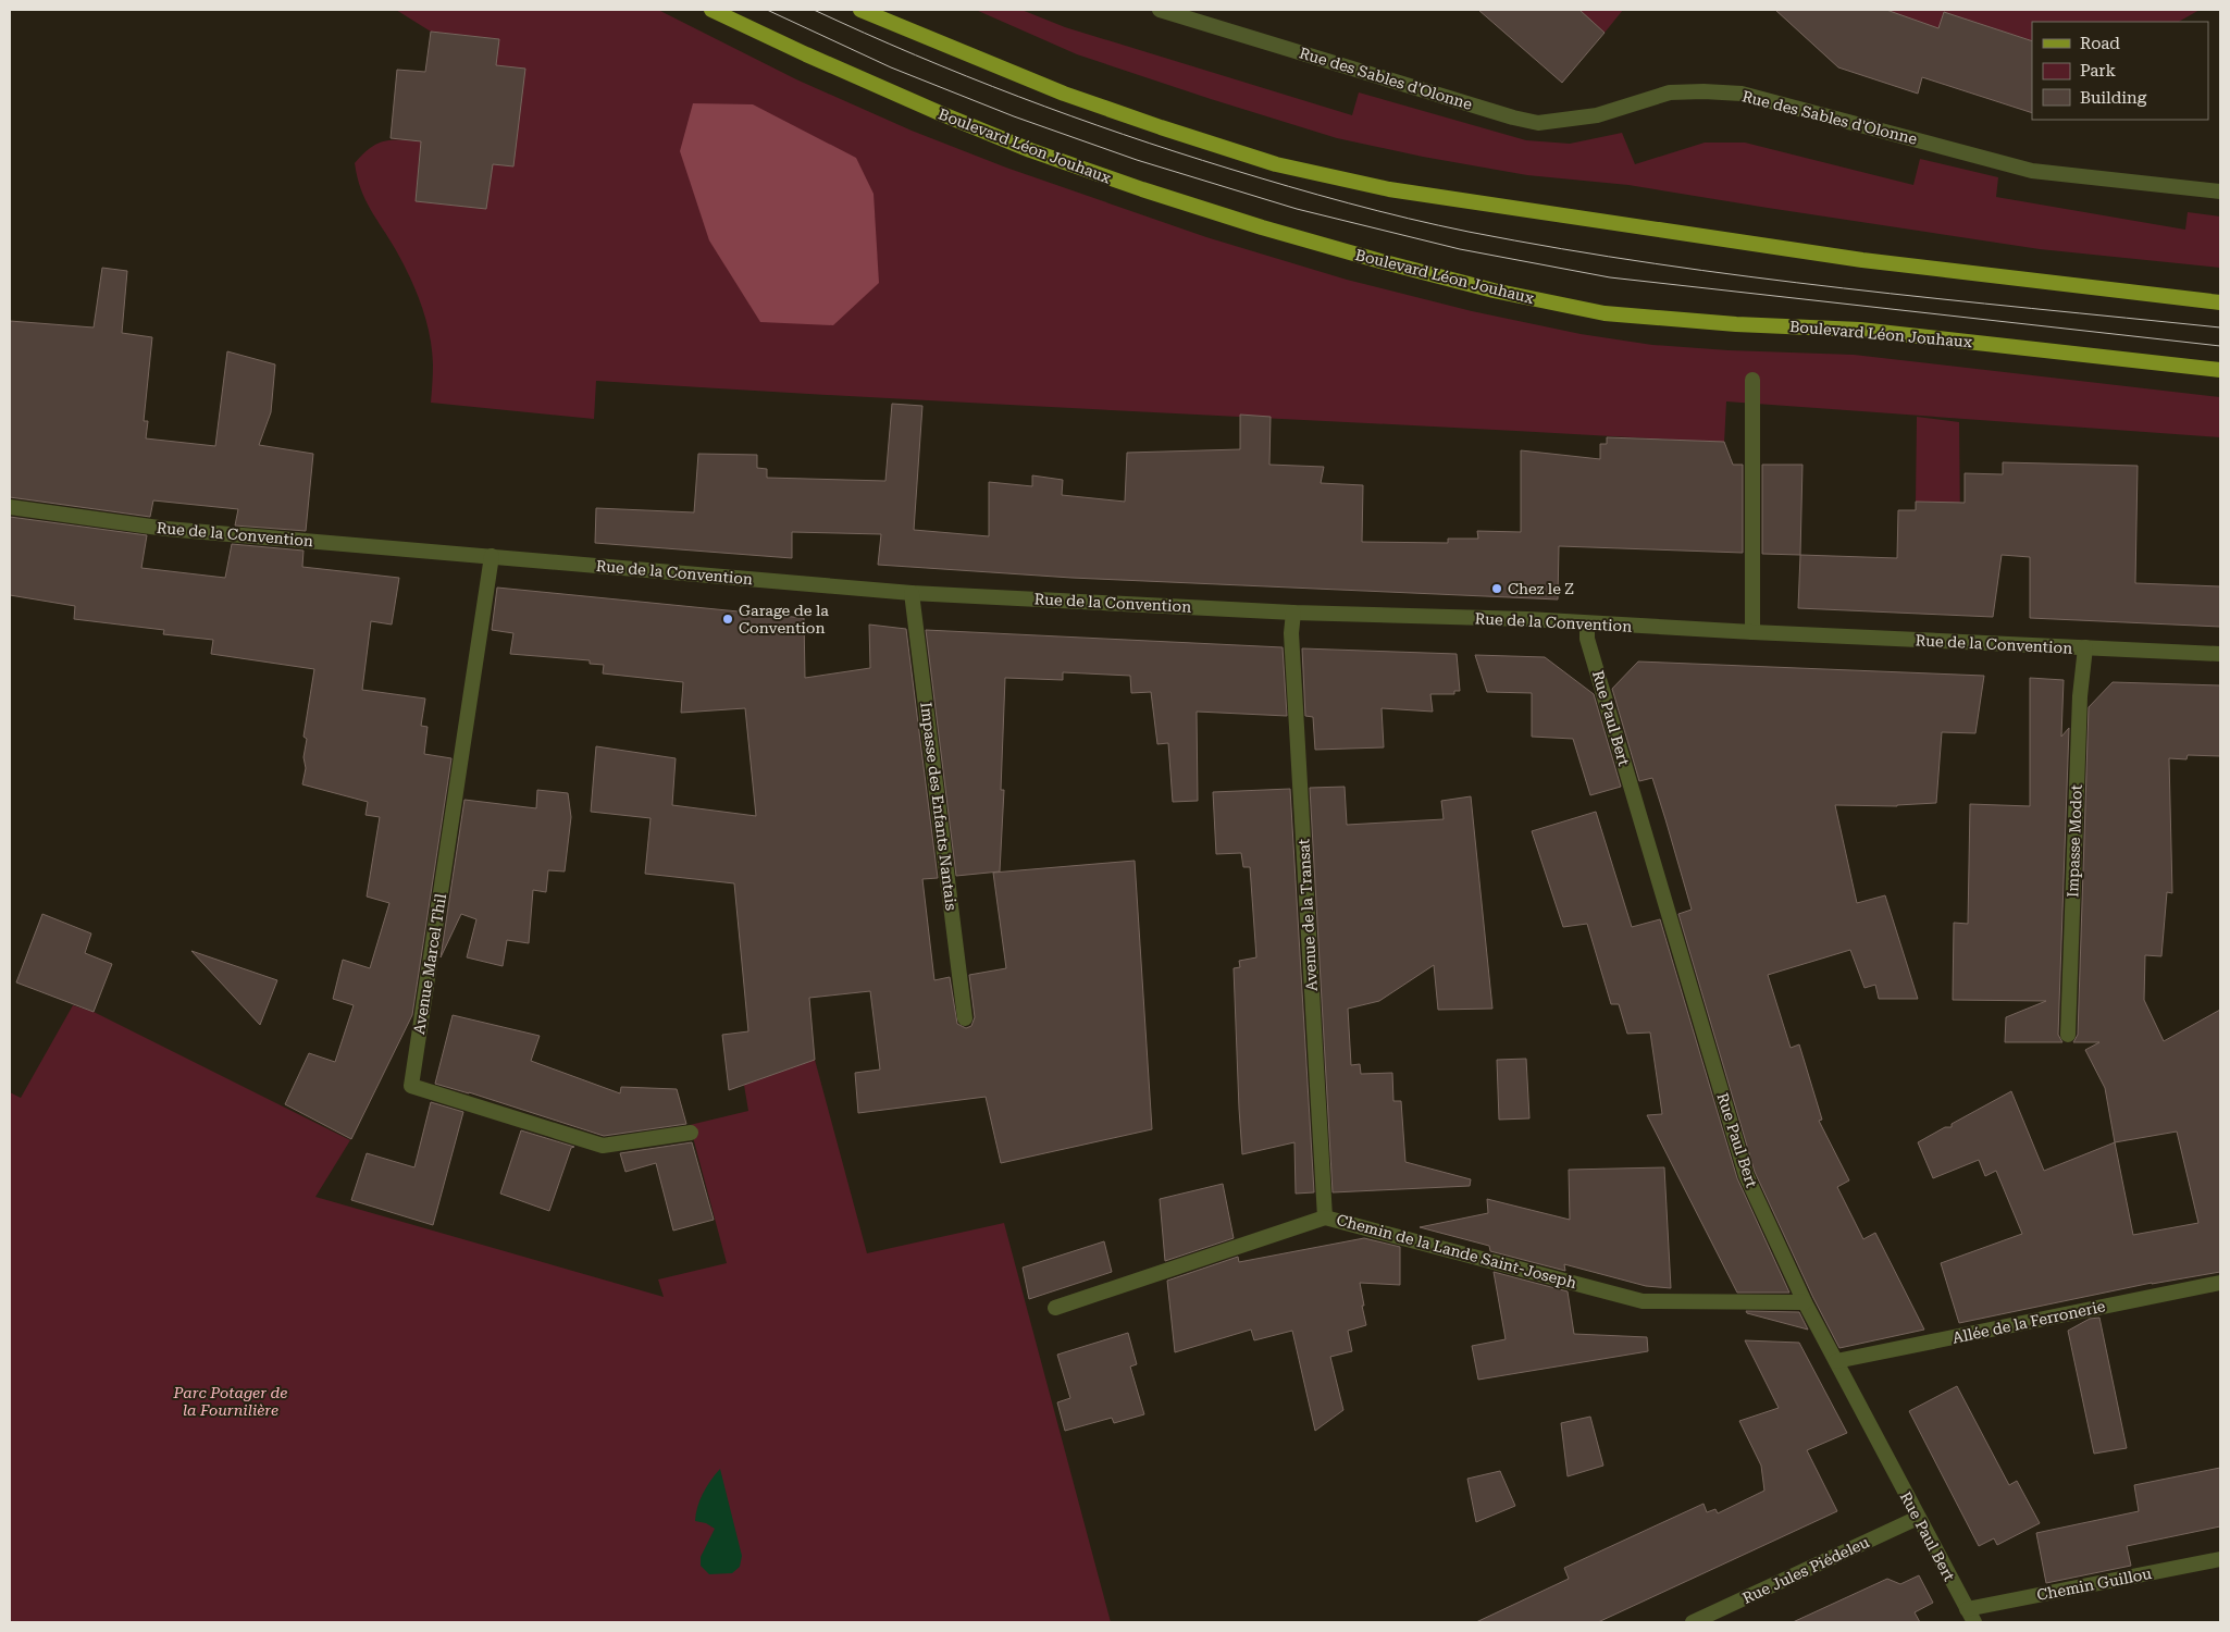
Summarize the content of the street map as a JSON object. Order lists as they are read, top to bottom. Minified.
{"streets":{"main road":["Boulevard Léon Jouhaux"],"street":["Rue des Sables d'Olonne","Rue de la Convention","Rue Paul Bert","Impasse des Enfants Nantais","Impasse Modot","Avenue de la Transat","Avenue Marcel Thil","Chemin de la Lande Saint-Joseph","Allée de la Ferronerie","Rue Jules Piédeleu","Chemin Guillou"]},"crossings":[["Rue de la Convention","Rue Paul Bert"],["Rue de la Convention","Impasse des Enfants Nantais"],["Rue de la Convention","Impasse Modot"],["Rue de la Convention","Avenue de la Transat"],["Rue de la Convention","Avenue Marcel Thil"],["Rue Paul Bert","Chemin de la Lande Saint-Joseph"],["Rue Paul Bert","Allée de la Ferronerie"],["Rue Paul Bert","Rue Jules Piédeleu"],["Rue Paul Bert","Chemin Guillou"],["Avenue de la Transat","Chemin de la Lande Saint-Joseph"]],"parks":["Parc Potager de la Fournilière"],"places":["Chez le Z","Garage de la Convention"],"legend":["Road","Park","Building"]}
